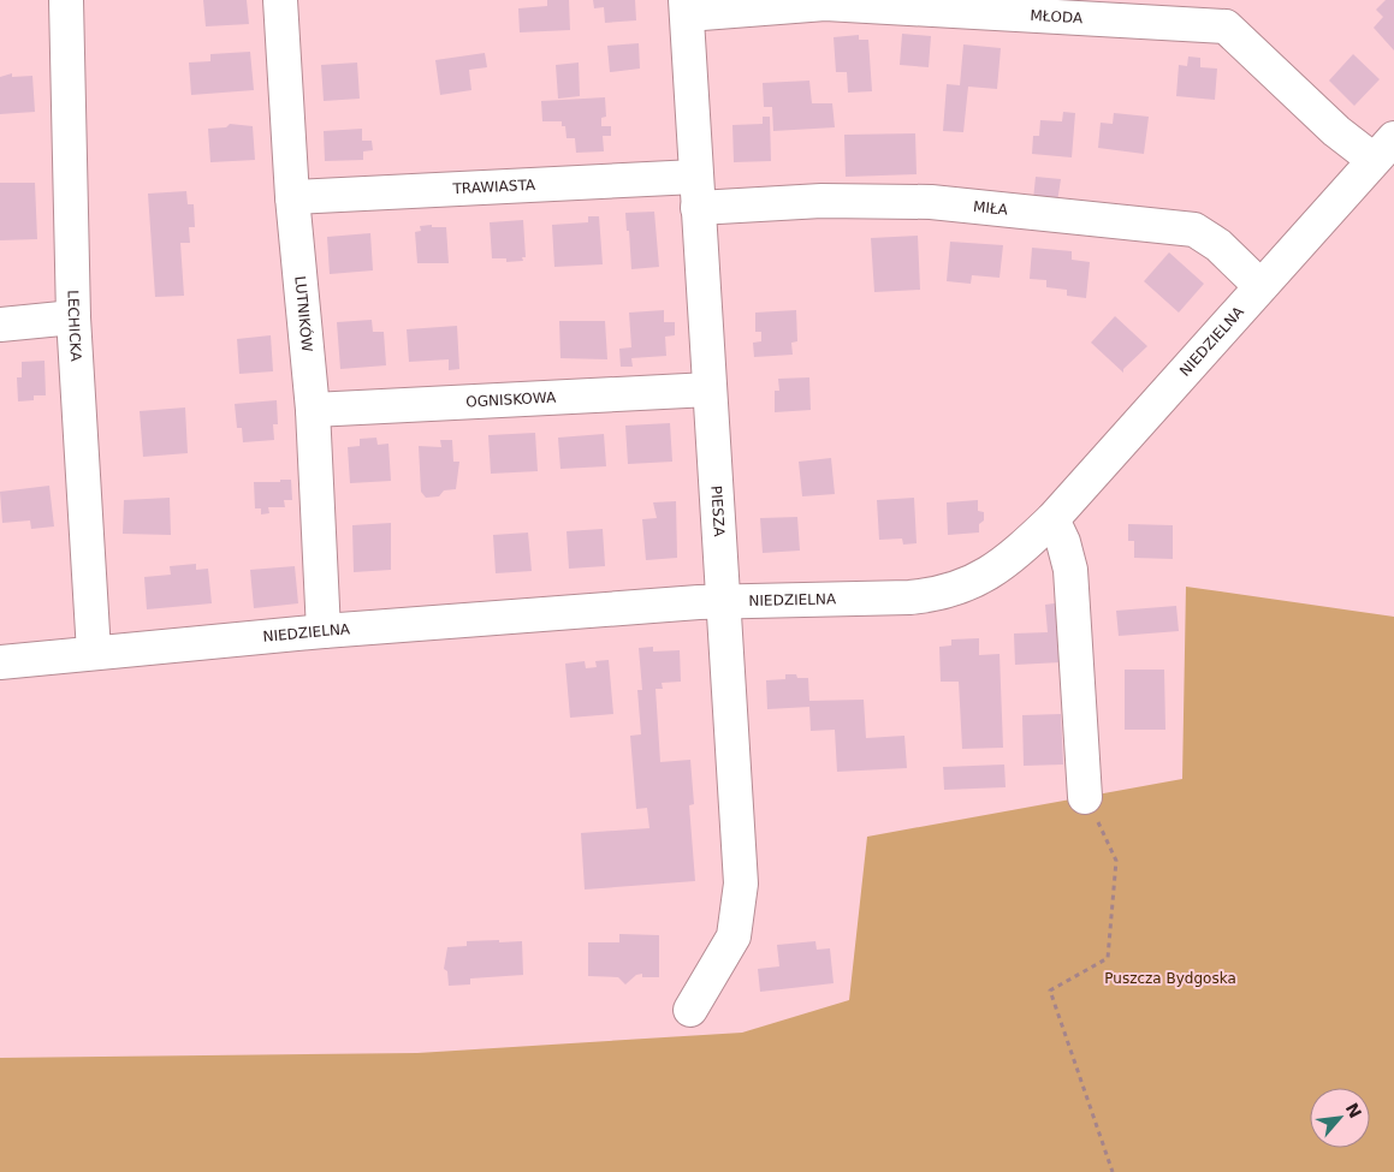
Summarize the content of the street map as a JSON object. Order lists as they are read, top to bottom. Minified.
{"streets":{"street":["MŁODA","TRAWIASTA","MIŁA","LUTNIKÓW","LECHICKA","NIEDZIELNA","OGNISKOWA","PIESZA"]},"crossings":[["MŁODA","NIEDZIELNA"],["MŁODA","PIESZA"],["TRAWIASTA","MIŁA"],["TRAWIASTA","LUTNIKÓW"],["TRAWIASTA","PIESZA"],["MIŁA","NIEDZIELNA"],["MIŁA","PIESZA"],["LUTNIKÓW","NIEDZIELNA"],["LUTNIKÓW","OGNISKOWA"],["LECHICKA","NIEDZIELNA"],["NIEDZIELNA","PIESZA"],["OGNISKOWA","PIESZA"]],"parks":["Puszcza Bydgoska"],"north":"top right"}
